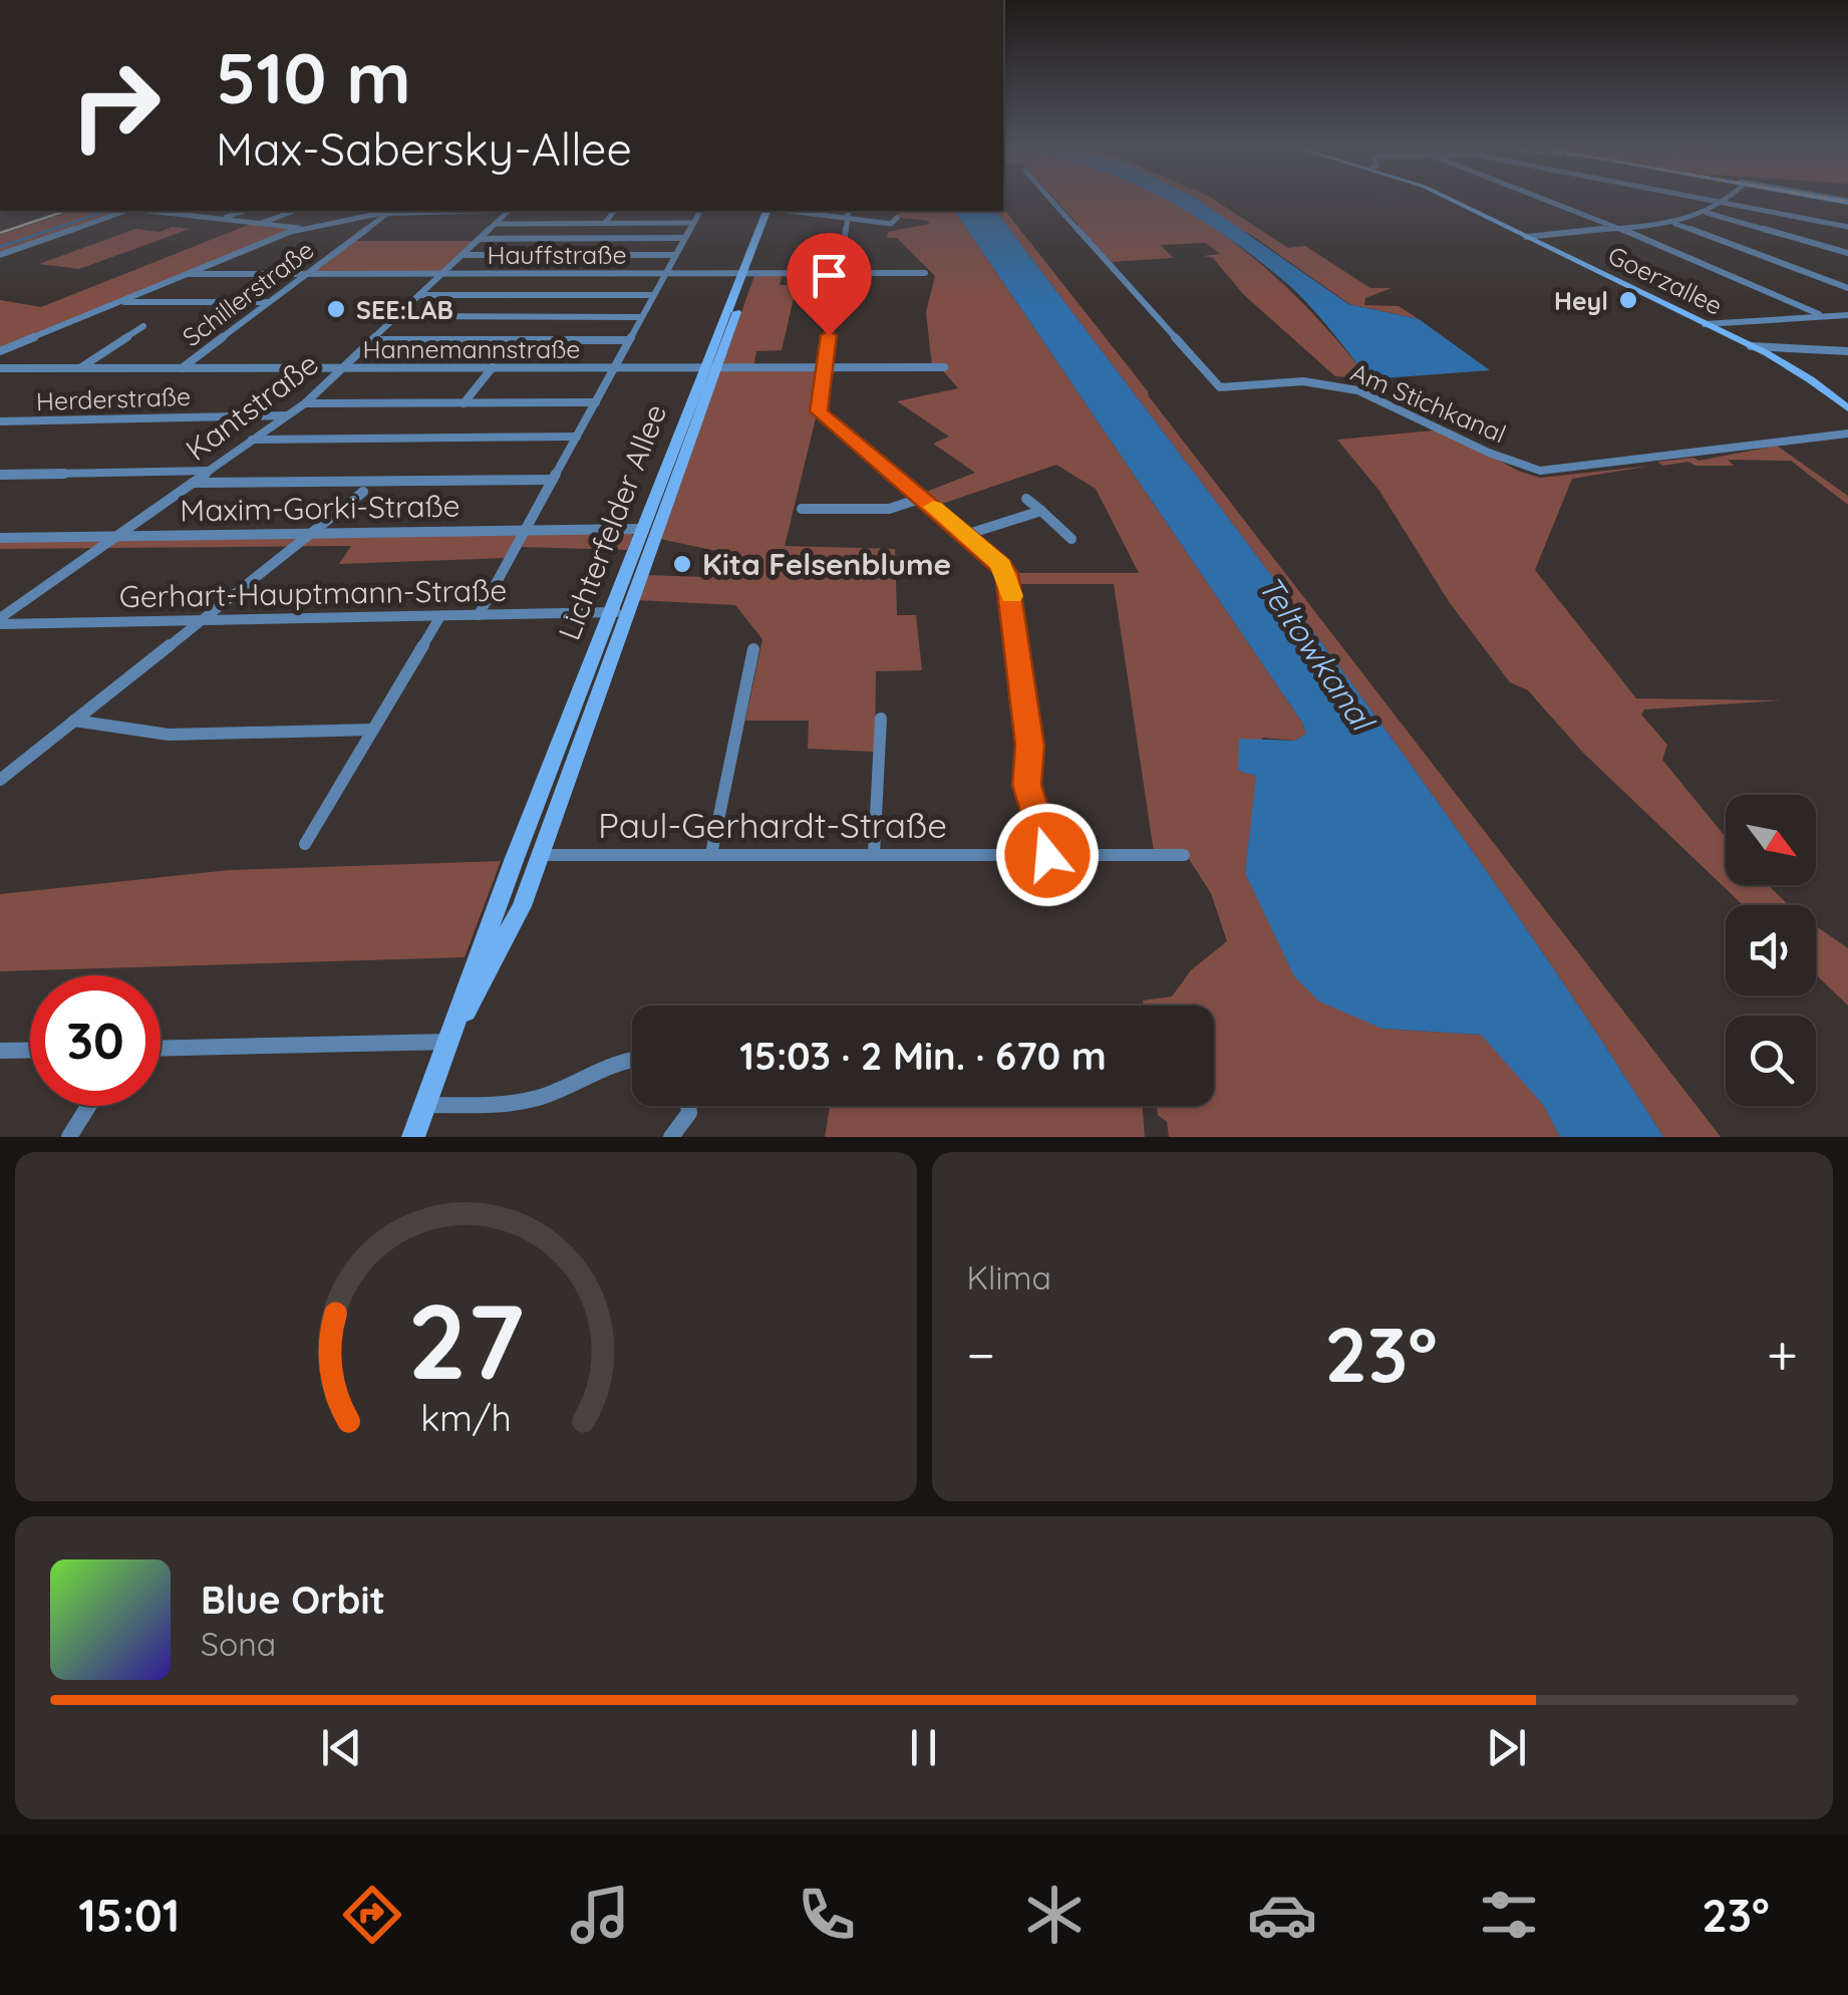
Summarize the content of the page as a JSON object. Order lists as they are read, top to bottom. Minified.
{"streets":{"main road":["Goerzallee","Lichterfelder Allee"],"street":["Hauffstraße","Schillerstraße","Hannemannstraße","Herderstraße","Am Stichkanal","Kantstraße","Maxim-Gorki-Straße","Gerhart-Hauptmann-Straße","Paul-Gerhardt-Straße"]},"crossings":[["Hauffstraße","Schillerstraße"],["Hauffstraße","Kantstraße"],["Hauffstraße","Lichterfelder Allee"],["Schillerstraße","Hannemannstraße"],["Hannemannstraße","Kantstraße"],["Hannemannstraße","Lichterfelder Allee"],["Herderstraße","Kantstraße"],["Kantstraße","Maxim-Gorki-Straße"],["Kantstraße","Gerhart-Hauptmann-Straße"],["Maxim-Gorki-Straße","Lichterfelder Allee"],["Lichterfelder Allee","Gerhart-Hauptmann-Straße"],["Lichterfelder Allee","Paul-Gerhardt-Straße"]],"water":["Teltowkanal"],"places":["Heyl","SEE:LAB","Kita Felsenblume"],"north":"bottom right","page":{"turn":["510 m","Max-Sabersky-Allee"],"limit":"30","trip":"15:03 · 2 Min. · 670 m","tile":"Klima","heat":["−","23°","+"],"song":["Blue Orbit","Sona"],"tabs":["15:01","23°"],"gauge":["27","km/h"]}}
